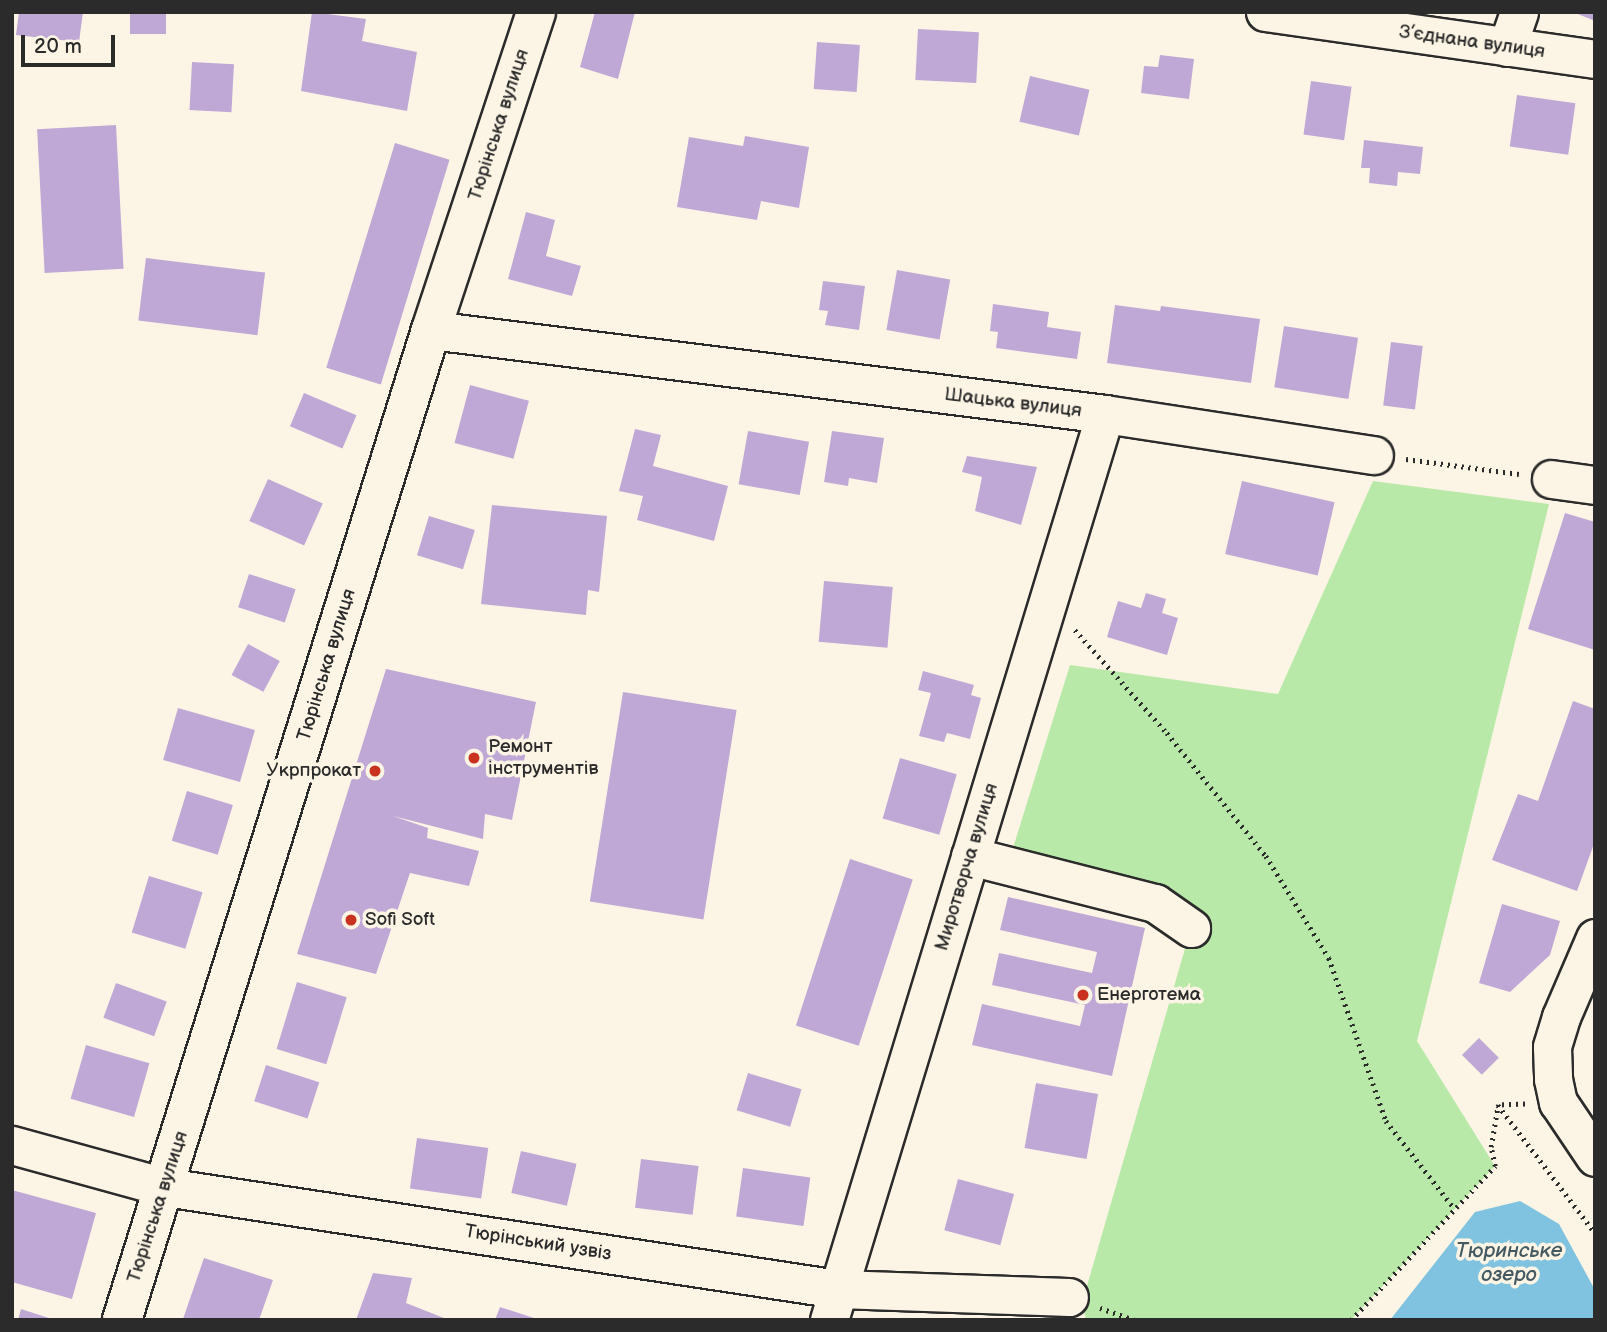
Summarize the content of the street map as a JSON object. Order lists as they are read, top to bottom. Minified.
{"streets":{"main road":["Тюрінська вулиця"],"street":["З’єднана вулиця","Шацька вулиця","Миротворча вулиця","Тюрінський узвіз"]},"crossings":[["Тюрінська вулиця","Шацька вулиця"],["Тюрінська вулиця","Тюрінський узвіз"],["Шацька вулиця","Миротворча вулиця"],["Миротворча вулиця","Тюрінський узвіз"]],"water":["Тюринське озеро"],"places":["Ремонт інструментів","Укрпрокат","Sofi Soft","Енерготема"],"scale_bar":"20 m"}
